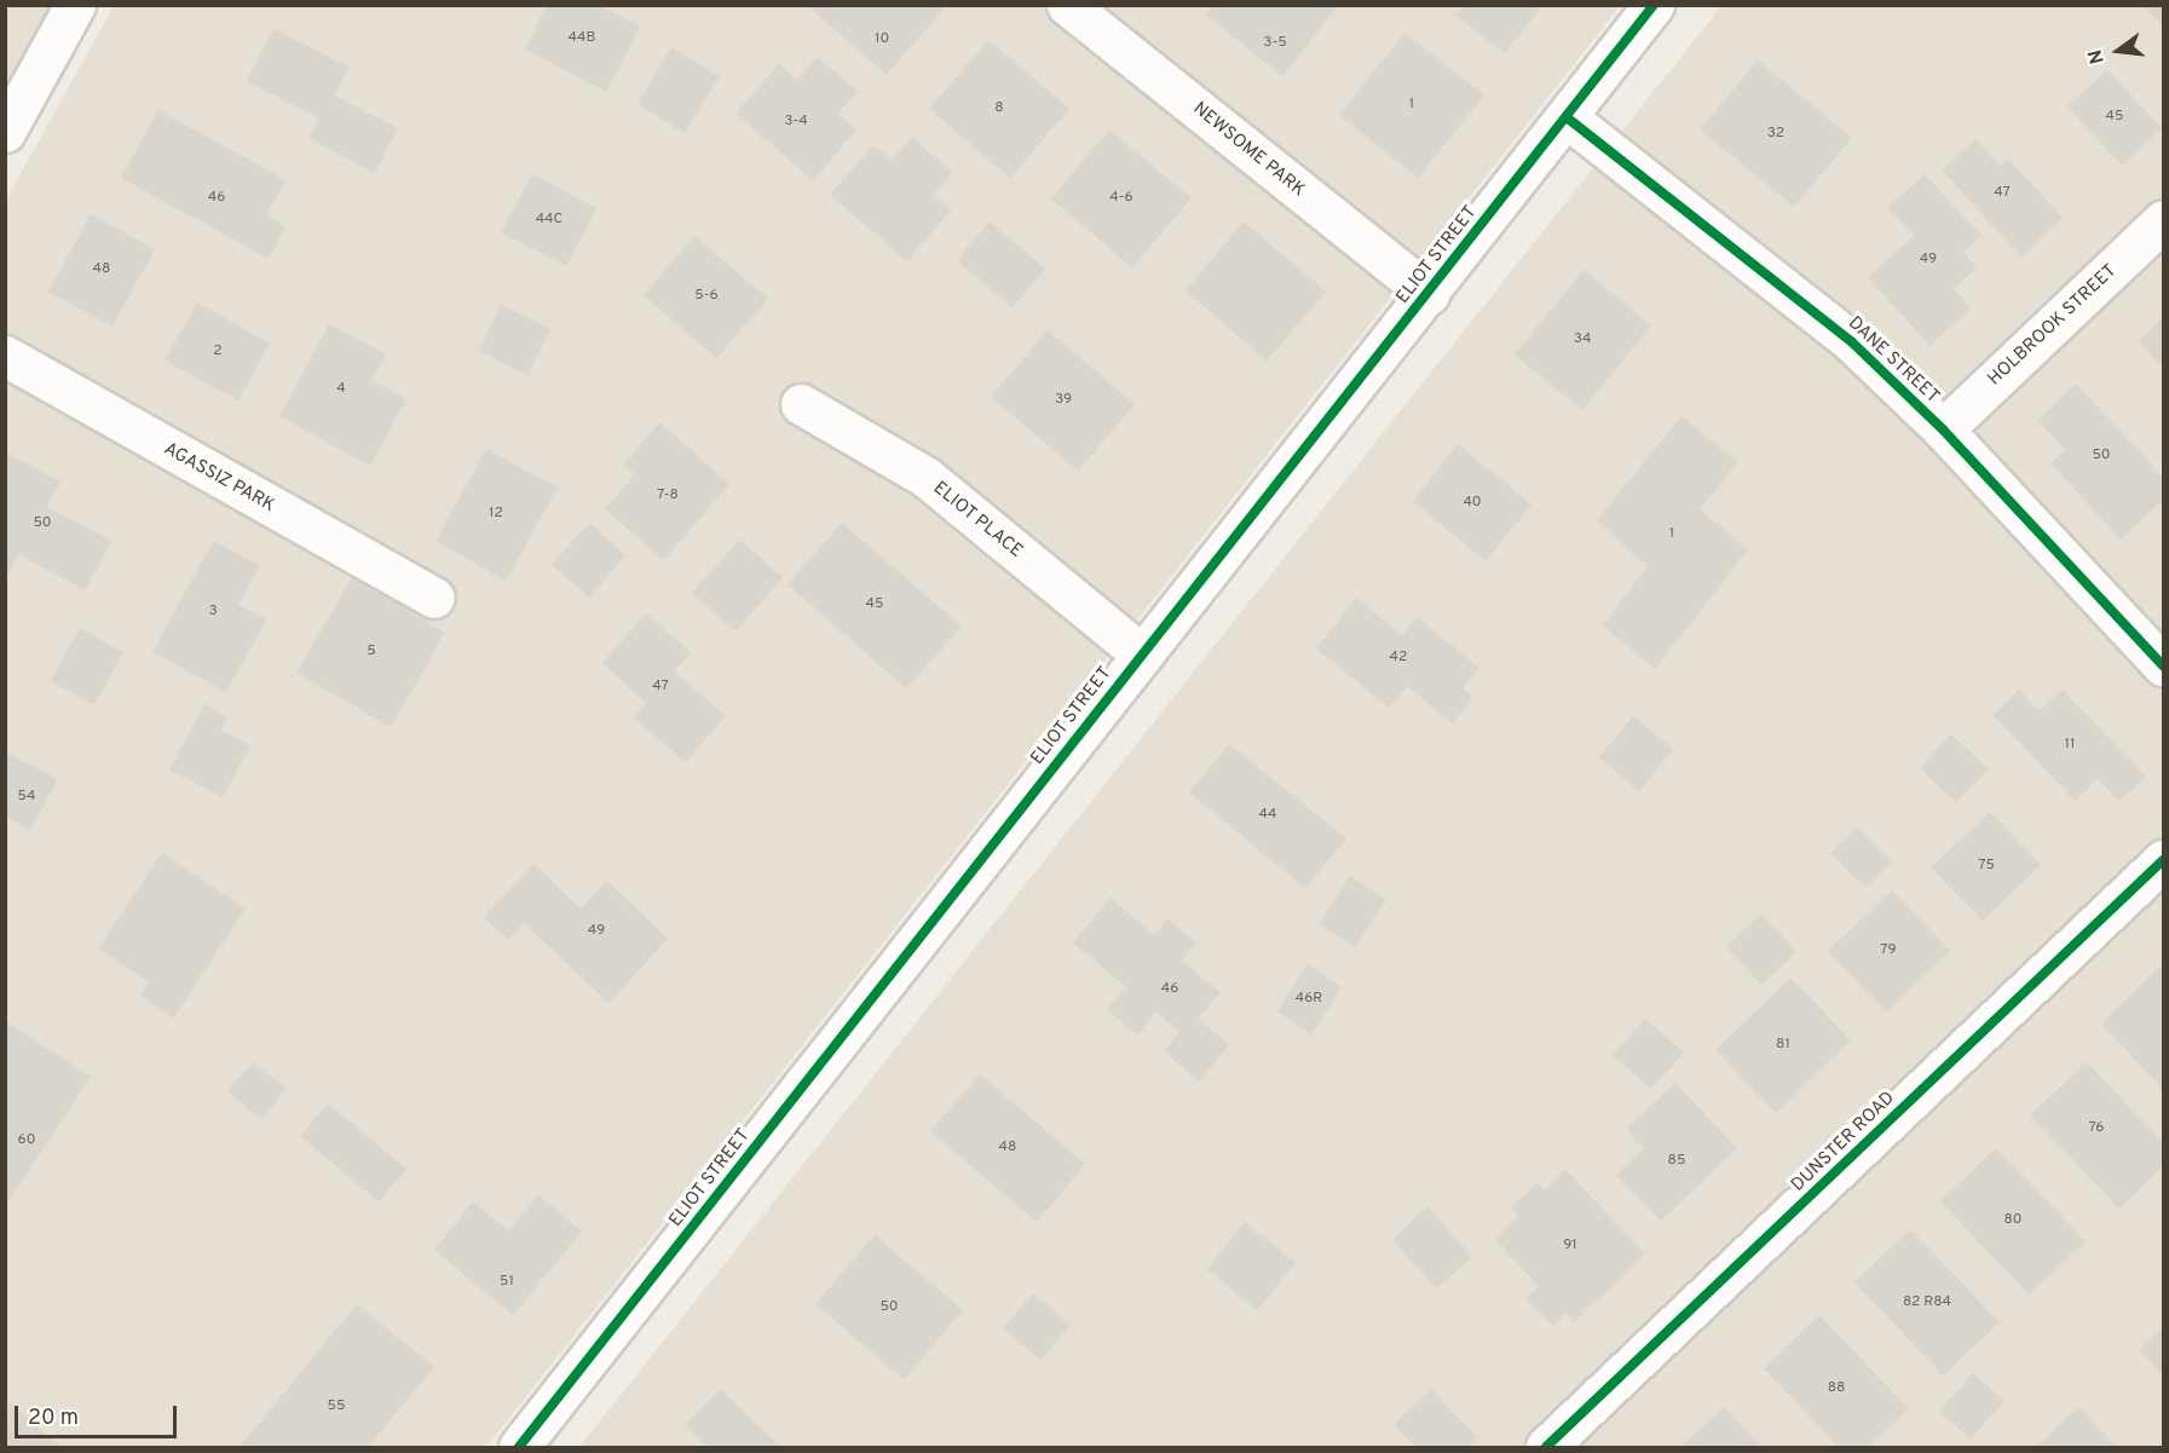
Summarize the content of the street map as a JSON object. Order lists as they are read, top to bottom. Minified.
{"streets":{"street":["NEWSOME PARK","ELIOT STREET","HOLBROOK STREET","DANE STREET","AGASSIZ PARK","ELIOT PLACE","DUNSTER ROAD"]},"crossings":[["NEWSOME PARK","ELIOT STREET"],["ELIOT STREET","DANE STREET"],["ELIOT STREET","ELIOT PLACE"],["HOLBROOK STREET","DANE STREET"]],"house_numbers":["44B","10","3-5","1","8","45","3-4","32","47","46","4-6","44C","49","48","5-6","34","2","4","39","50","7-8","40","12","50","1","45","3","5","42","47","11","54","44","75","49","79","46","46R","81","76","60","48","85","80","91","51","82 R84","50","88","55"],"scale_bar":"20 m","north":"left"}
